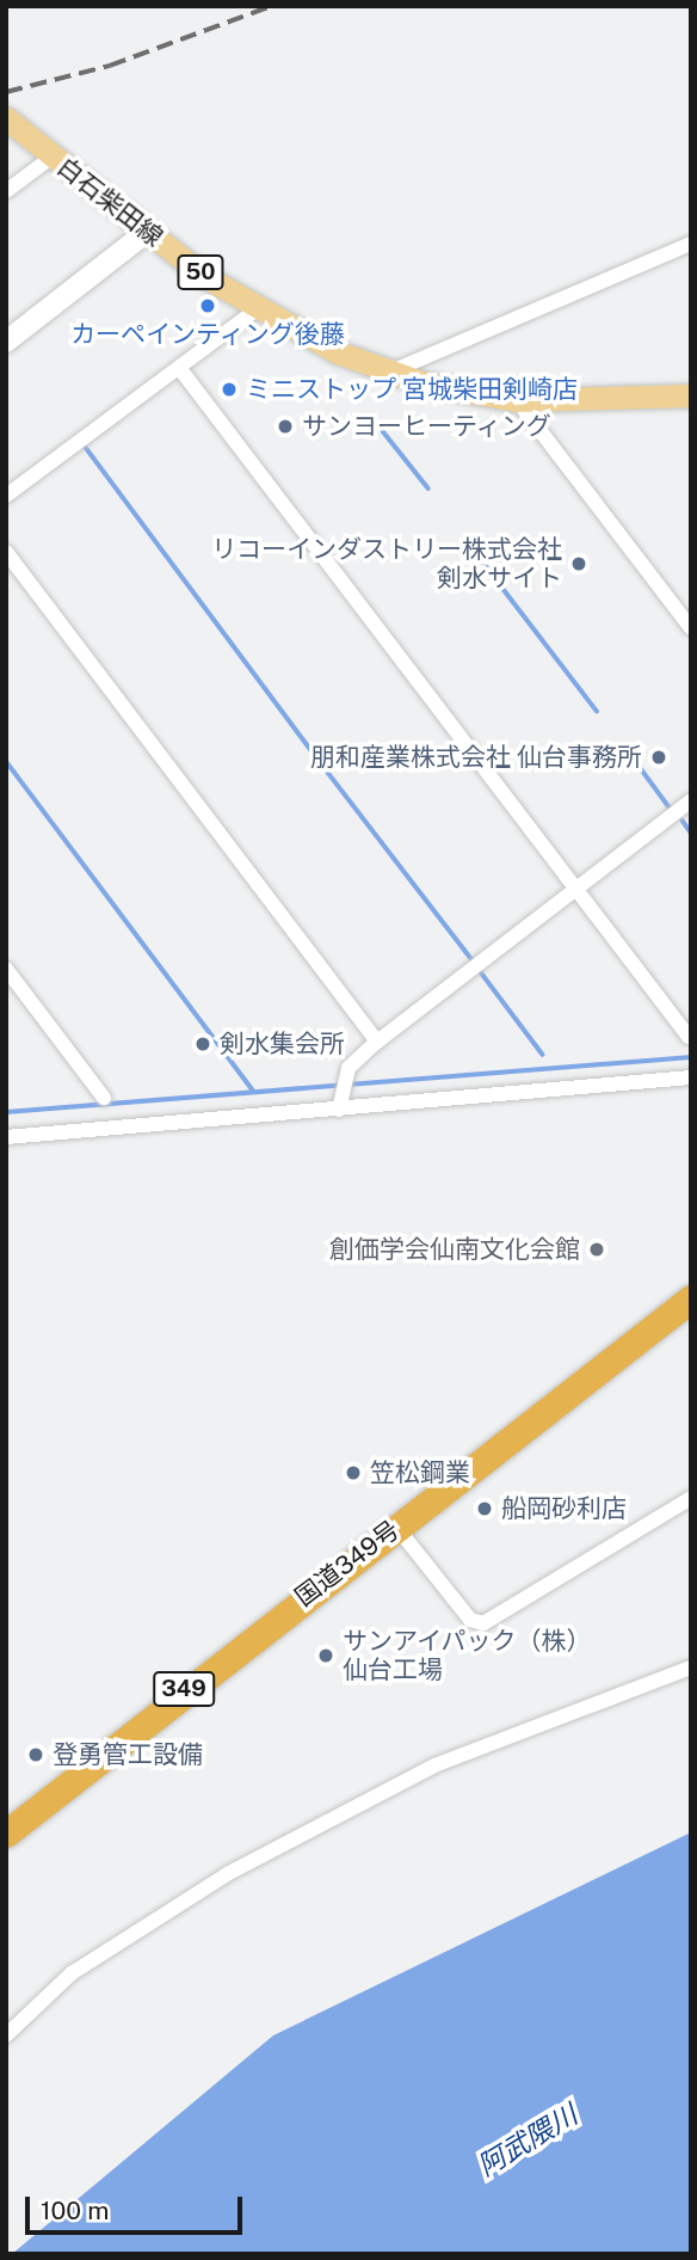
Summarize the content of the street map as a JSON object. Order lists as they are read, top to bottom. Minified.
{"streets":{"highway":["国道349号","349"],"main road":["白石柴田線","50"]},"water":["阿武隈川"],"places":["カーペインティング後藤","ミニストップ 宮城柴田剣崎店","サンヨーヒーティング","リコーインダストリー株式会社 剣水サイト","朋和産業株式会社 仙台事務所","剣水集会所","創価学会仙南文化会館","笠松鋼業","船岡砂利店","サンアイパック（株） 仙台工場","登勇管工設備"],"scale_bar":"100 m"}
